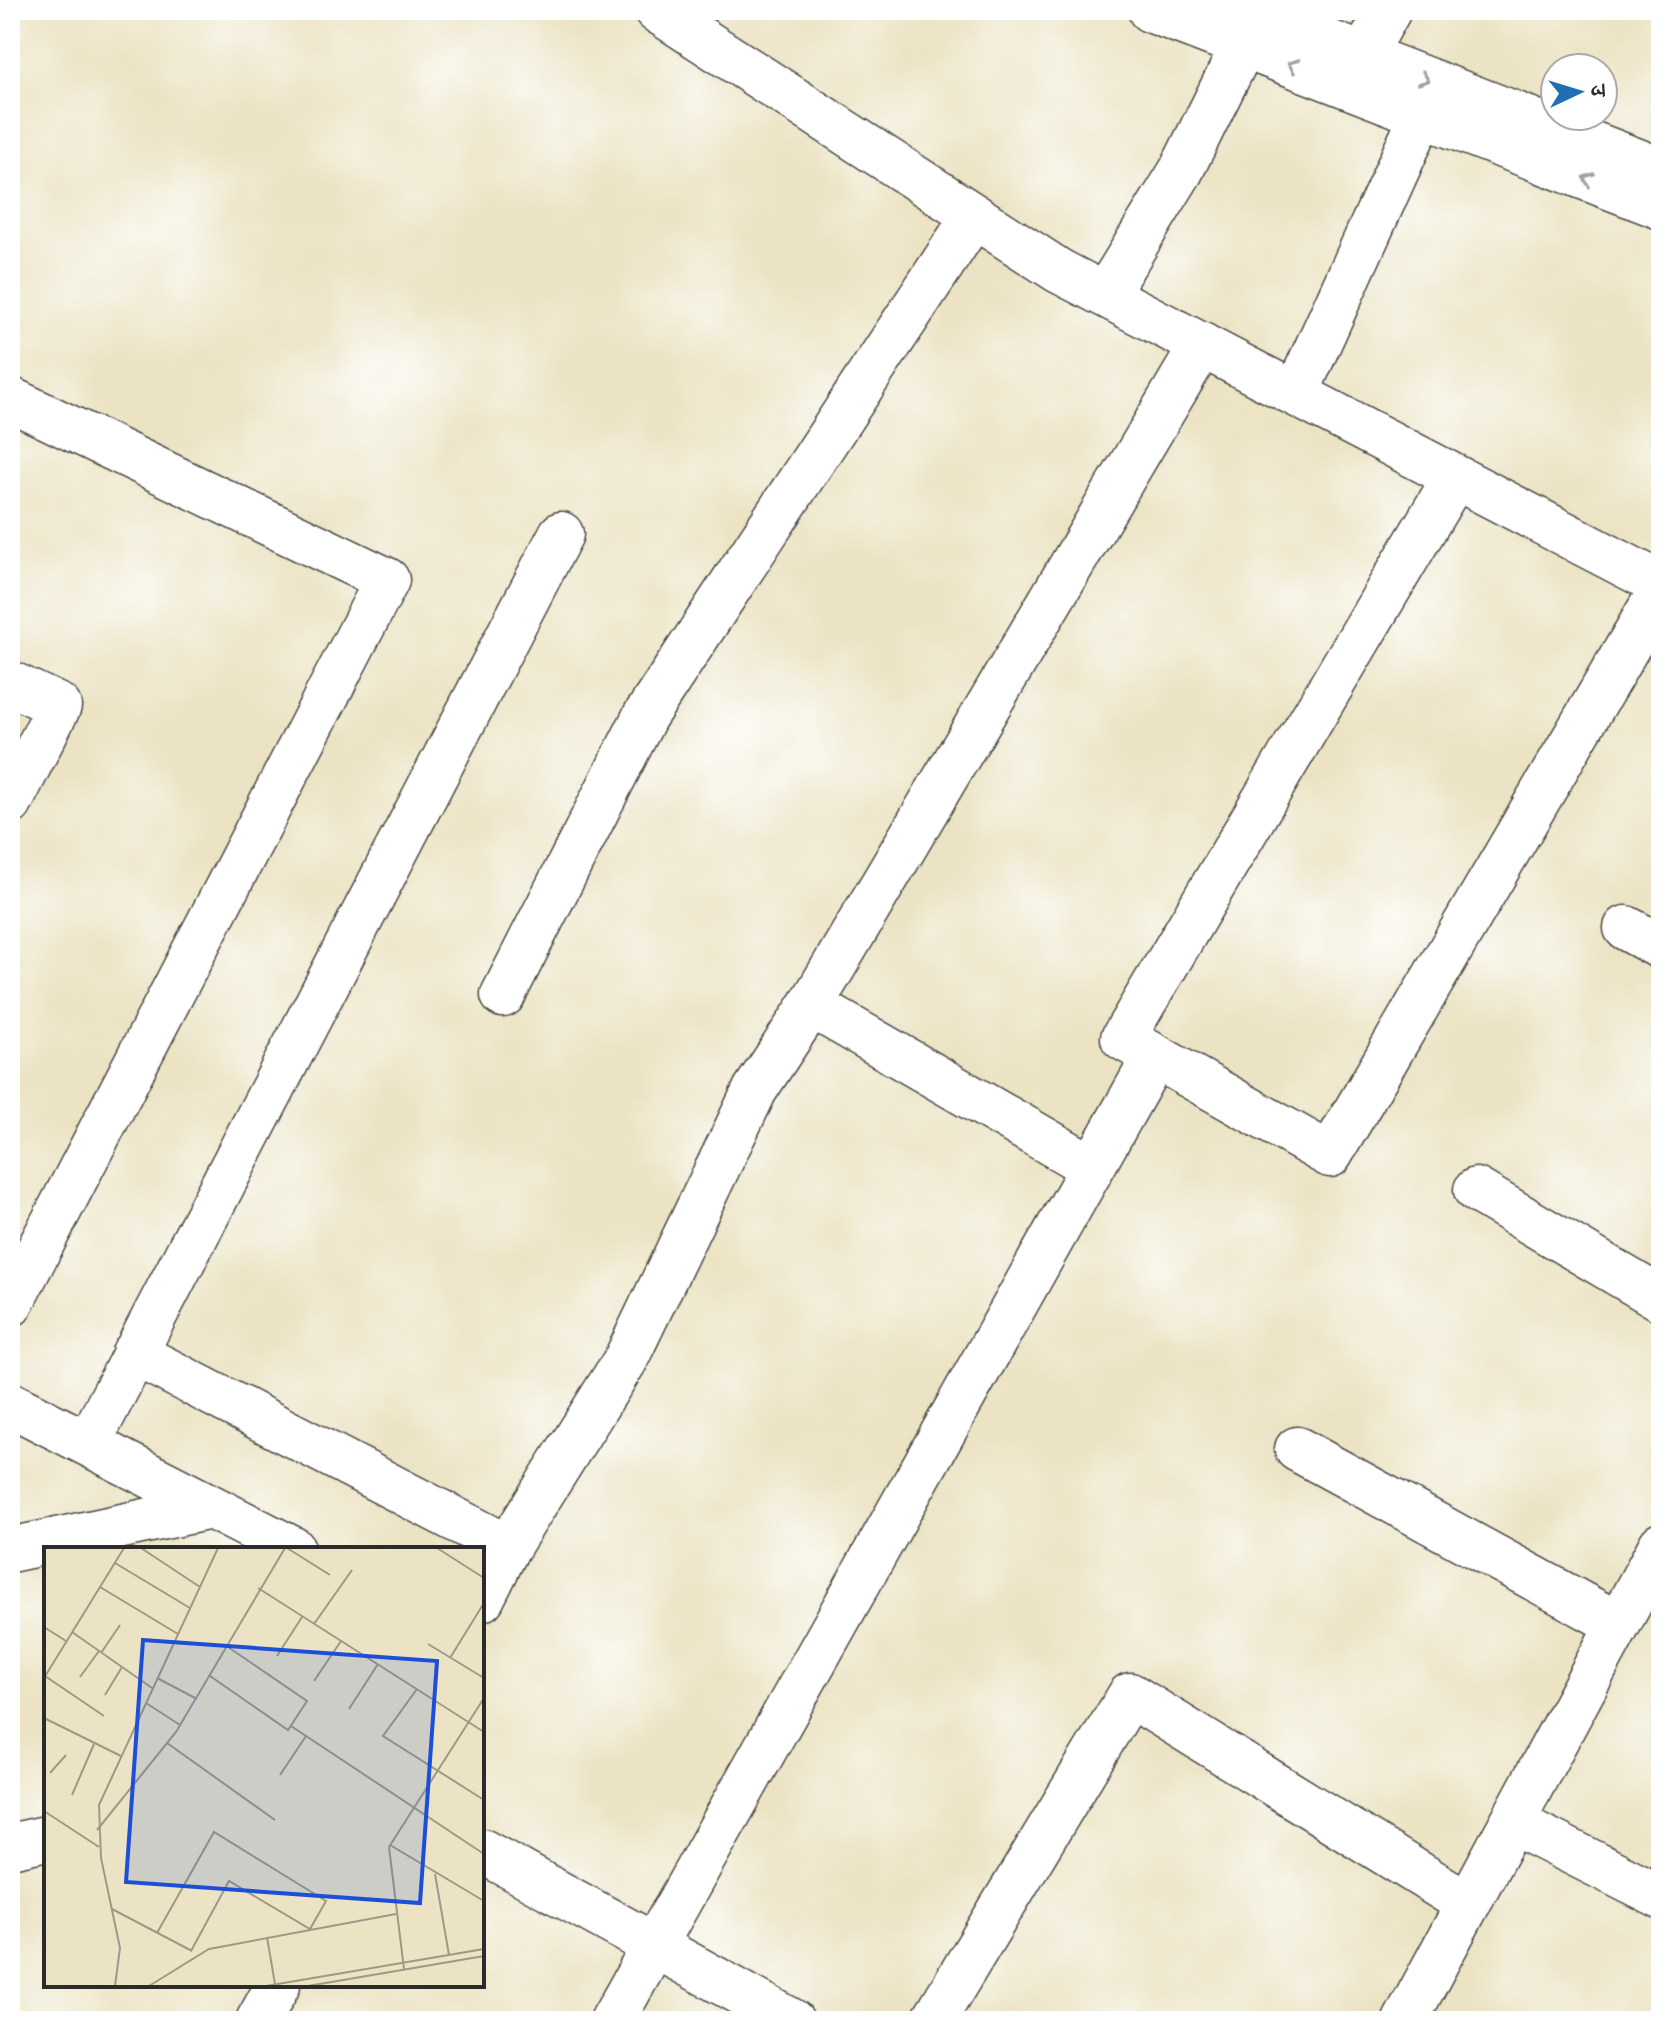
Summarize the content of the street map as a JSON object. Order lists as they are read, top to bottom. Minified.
{"north":"right"}
